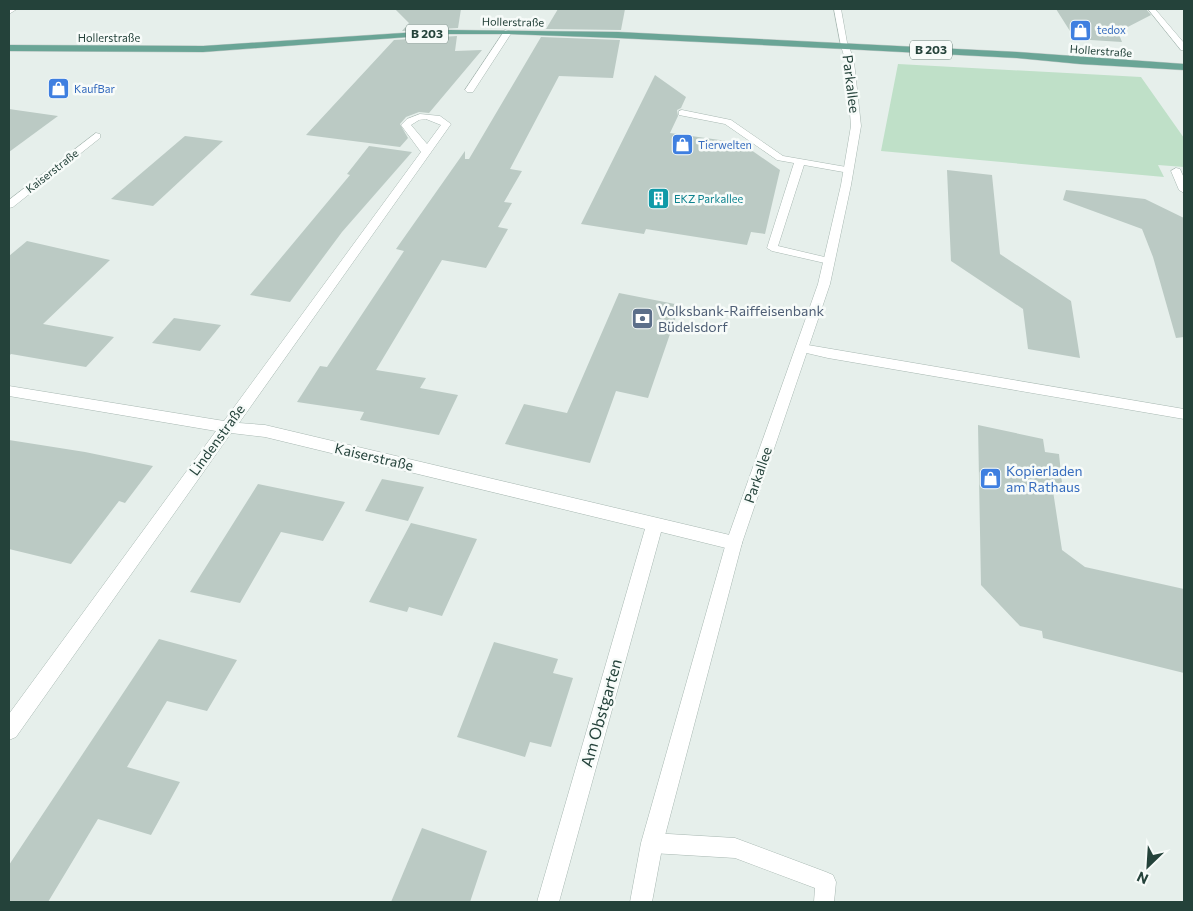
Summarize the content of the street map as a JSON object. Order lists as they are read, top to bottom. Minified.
{"streets":{"main road":["Hollerstraße","B 203"],"street":["Parkallee","Kaiserstraße","Lindenstraße","Am Obstgarten"]},"crossings":[["Hollerstraße","Parkallee"],["Parkallee","Kaiserstraße"],["Kaiserstraße","Lindenstraße"],["Kaiserstraße","Am Obstgarten"]],"places":{"shop":["tedox","KaufBar","Tierwelten","Kopierladen am Rathaus"],"building":["EKZ Parkallee"],"bank":["Volksbank-Raiffeisenbank Büdelsdorf"]},"north":"bottom left"}
